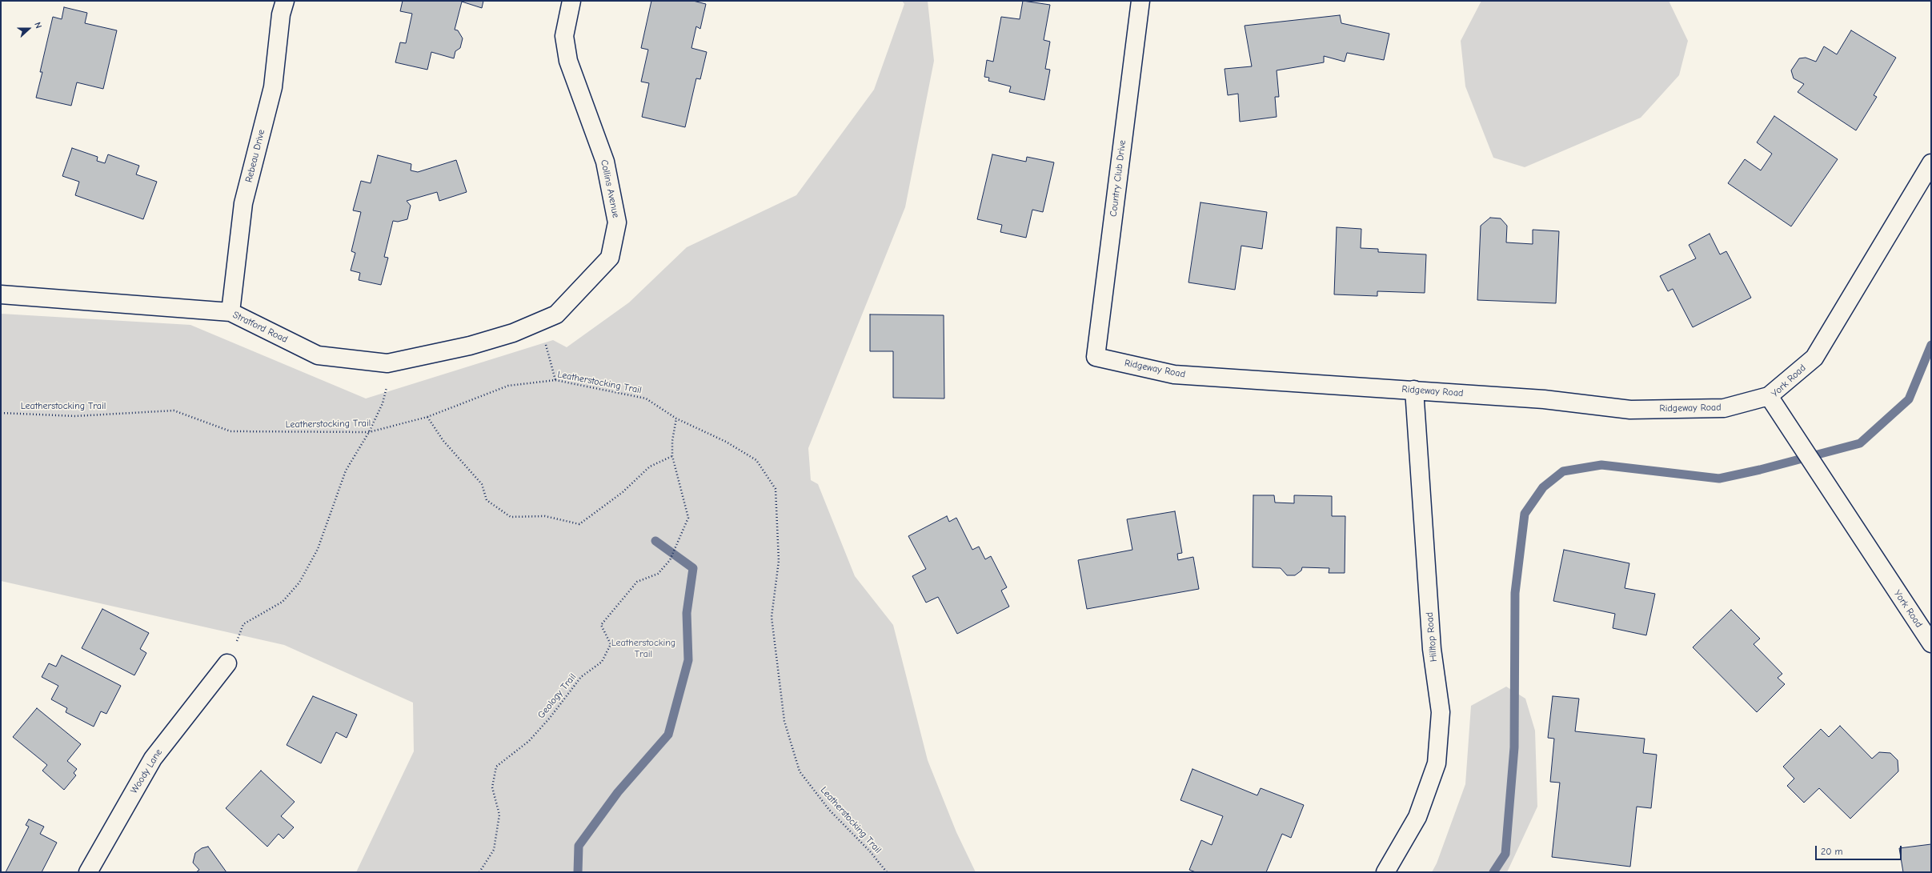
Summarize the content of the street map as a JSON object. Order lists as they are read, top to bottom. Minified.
{"streets":{"street":["Rebeau Drive","Country Club Drive","Collins Avenue","Stratford Road","Ridgeway Road","York Road","Hilltop Road","Woody Lane"],"path":["Leatherstocking Trail","Geology Trail"]},"crossings":[["Rebeau Drive","Stratford Road"],["Country Club Drive","Ridgeway Road"],["Collins Avenue","Stratford Road"],["Ridgeway Road","York Road"],["Ridgeway Road","Hilltop Road"],["Leatherstocking Trail","Geology Trail"]],"parks":["Leatherstocking Trail"],"scale_bar":"20 m","north":"right"}
